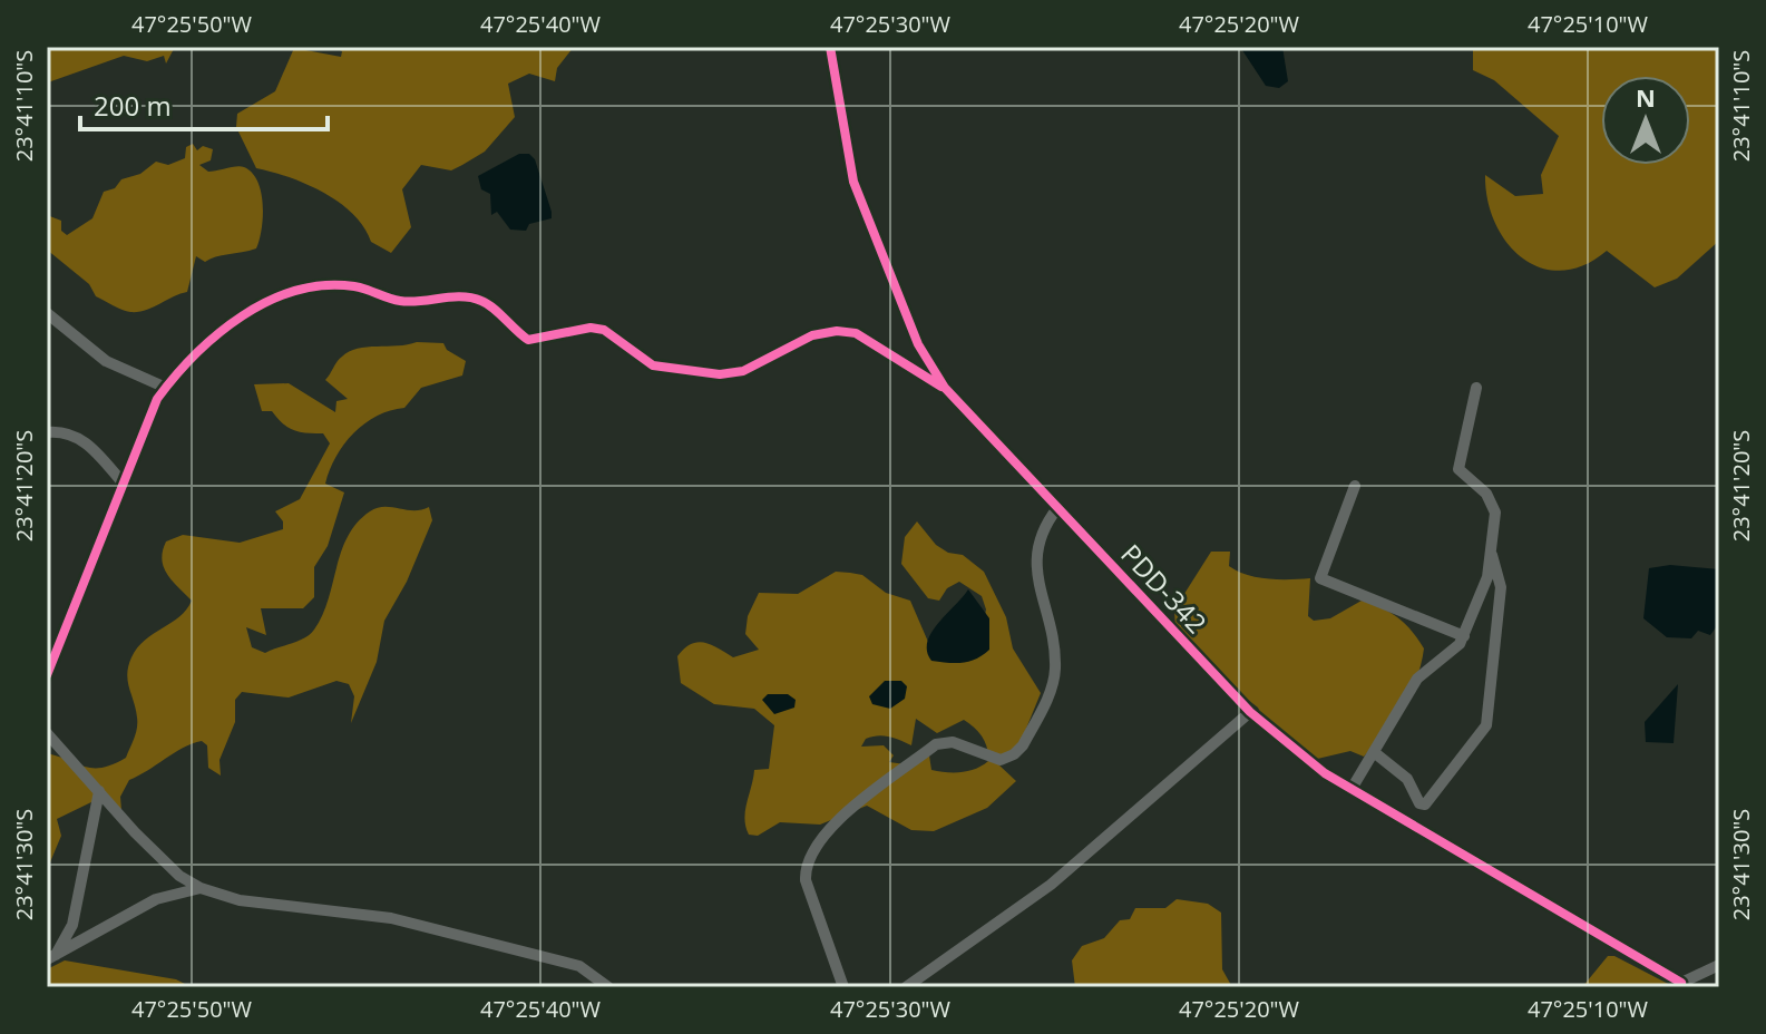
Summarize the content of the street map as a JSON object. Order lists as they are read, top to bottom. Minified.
{"streets":{"street":["PDD-342"]},"scale_bar":"200 m","north":"top","coordinates":["47°25'50\"W","47°25'40\"W","47°25'30\"W","47°25'20\"W","47°25'10\"W","23°41'10\"S","23°41'20\"S","23°41'30\"S"]}
